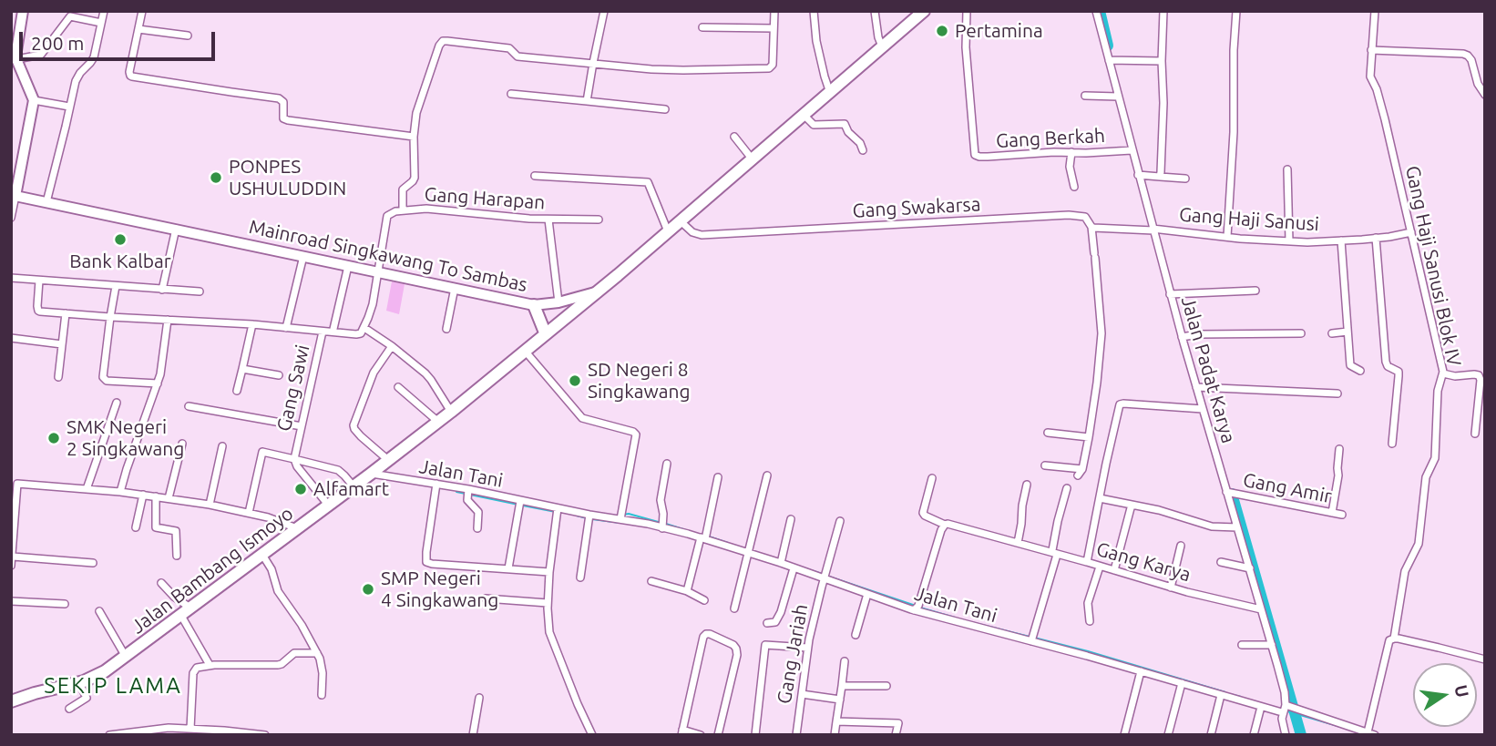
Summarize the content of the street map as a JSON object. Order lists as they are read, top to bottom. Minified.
{"streets":{"main road":["Mainroad Singkawang To Sambas","Jalan Bambang Ismoyo"],"street":["Gang Berkah","Gang Harapan","Gang Swakarsa","Gang Haji Sanusi","Gang Haji Sanusi Blok IV","Jalan Padat Karya","Gang Sawi","Jalan Tani","Gang Amir","Gang Karya","Gang Jariah"]},"crossings":[["Gang Berkah","Jalan Padat Karya"],["Gang Harapan","Mainroad Singkawang To Sambas"],["Gang Swakarsa","Gang Haji Sanusi"],["Gang Swakarsa","Mainroad Singkawang To Sambas"],["Gang Swakarsa","Jalan Padat Karya"],["Gang Haji Sanusi","Gang Haji Sanusi Blok IV"],["Gang Haji Sanusi","Jalan Padat Karya"],["Mainroad Singkawang To Sambas","Gang Sawi"],["Mainroad Singkawang To Sambas","Jalan Bambang Ismoyo"],["Gang Haji Sanusi Blok IV","Jalan Tani"],["Jalan Padat Karya","Jalan Tani"],["Jalan Padat Karya","Gang Amir"],["Jalan Padat Karya","Gang Karya"],["Gang Sawi","Jalan Bambang Ismoyo"],["Jalan Tani","Jalan Bambang Ismoyo"],["Jalan Tani","Gang Jariah"]],"districts":["SEKIP LAMA"],"places":["Pertamina","PONPES USHULUDDIN","Bank Kalbar","SD Negeri 8 Singkawang","SMK Negeri 2 Singkawang","Alfamart","SMP Negeri 4 Singkawang"],"scale_bar":"200 m","north":"right"}
